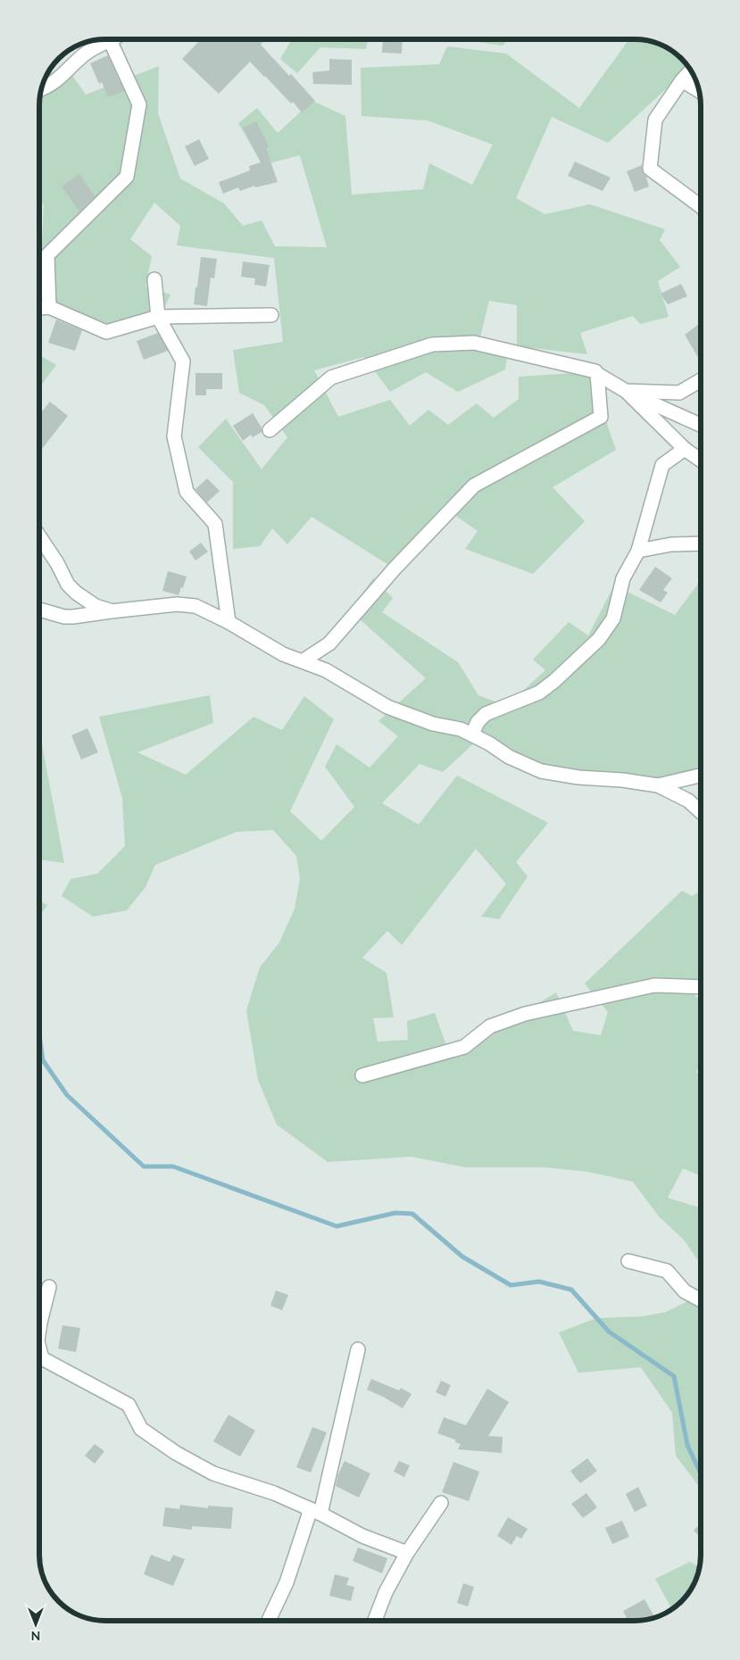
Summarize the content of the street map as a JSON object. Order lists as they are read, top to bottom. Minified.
{"north":"bottom"}
